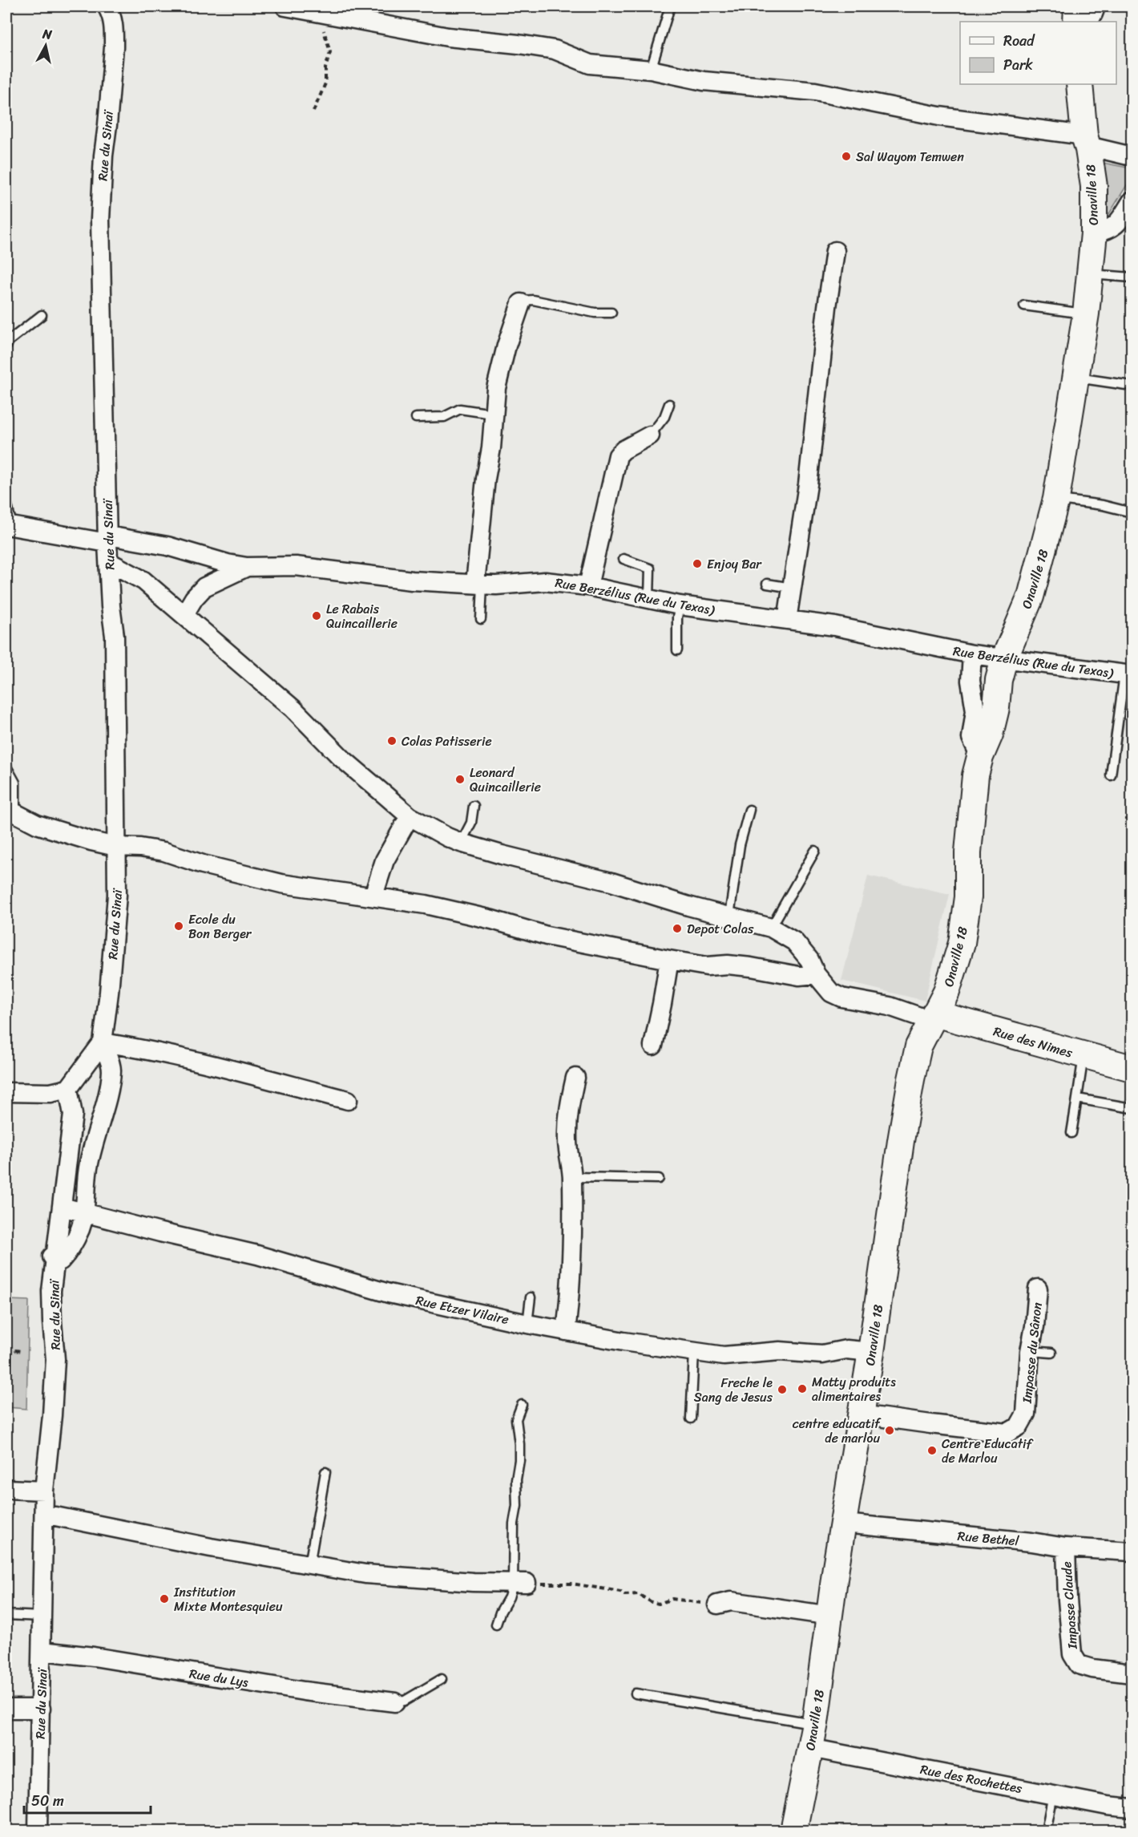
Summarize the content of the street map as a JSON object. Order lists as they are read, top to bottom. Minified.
{"streets":{"street":["Rue du Sinaï","Onaville 18","Rue Berzélius (Rue du Texas)","Rue des Nimes","Rue Etzer Vilaire","Impasse du Sânon","Rue Bethel","Impasse Claude","Rue du Lys","Rue des Rochettes"]},"crossings":[["Rue du Sinaï","Rue Berzélius (Rue du Texas)"],["Rue du Sinaï","Rue Etzer Vilaire"],["Rue du Sinaï","Rue du Lys"],["Onaville 18","Rue Berzélius (Rue du Texas)"],["Onaville 18","Rue des Nimes"],["Onaville 18","Rue Etzer Vilaire"],["Onaville 18","Impasse du Sânon"],["Onaville 18","Rue Bethel"],["Onaville 18","Rue des Rochettes"],["Rue Bethel","Impasse Claude"]],"places":["Sal Wayom Temwen","Enjoy Bar","Le Rabais Quincaillerie","Colas Patisserie","Leonard Quincaillerie","Ecole du Bon Berger","Depot Colas","Matty produits alimentaires","Freche le Sang de Jesus","centre educatif de marlou","Centre Educatif de Marlou","Institution Mixte Montesquieu"],"legend":["Road","Park"],"scale_bar":"50 m","north":"top"}
